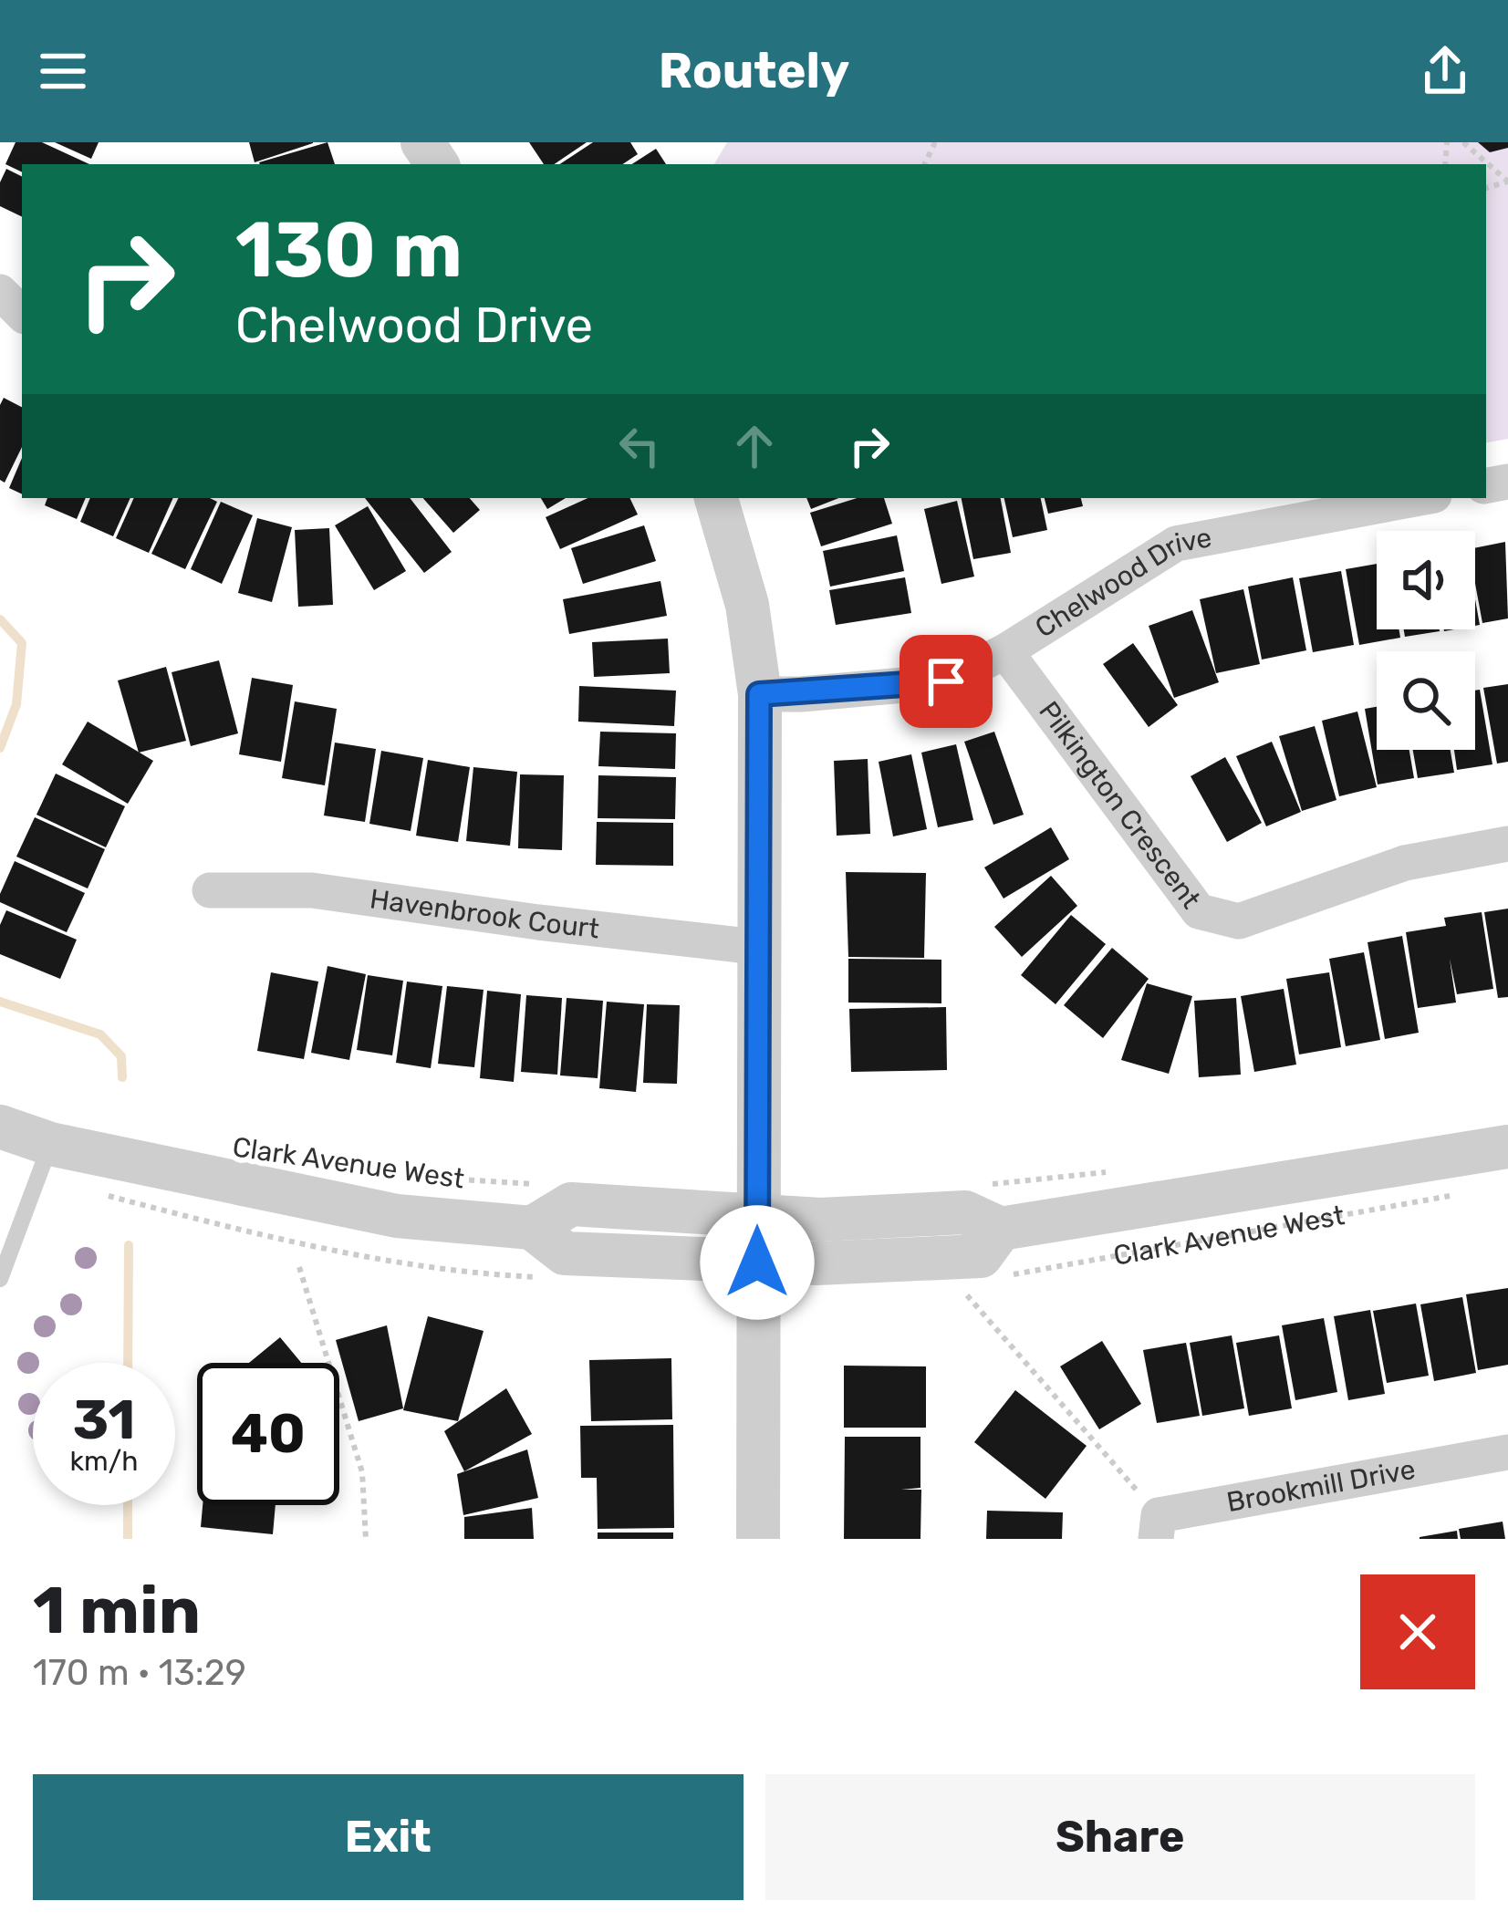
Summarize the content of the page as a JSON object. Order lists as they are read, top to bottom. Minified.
{"streets":{"street":["Chelwood Drive","Pilkington Crescent","Havenbrook Court","Clark Avenue West","Brookmill Drive"]},"crossings":[["Chelwood Drive","Pilkington Crescent"]],"page":{"header":"Routely","turn":["130 m","Chelwood Drive"],"speed":"31 km/h","limit":"40","heading":["1 min","170 m · 13:29"],"buttons":["Exit","Share"]}}
